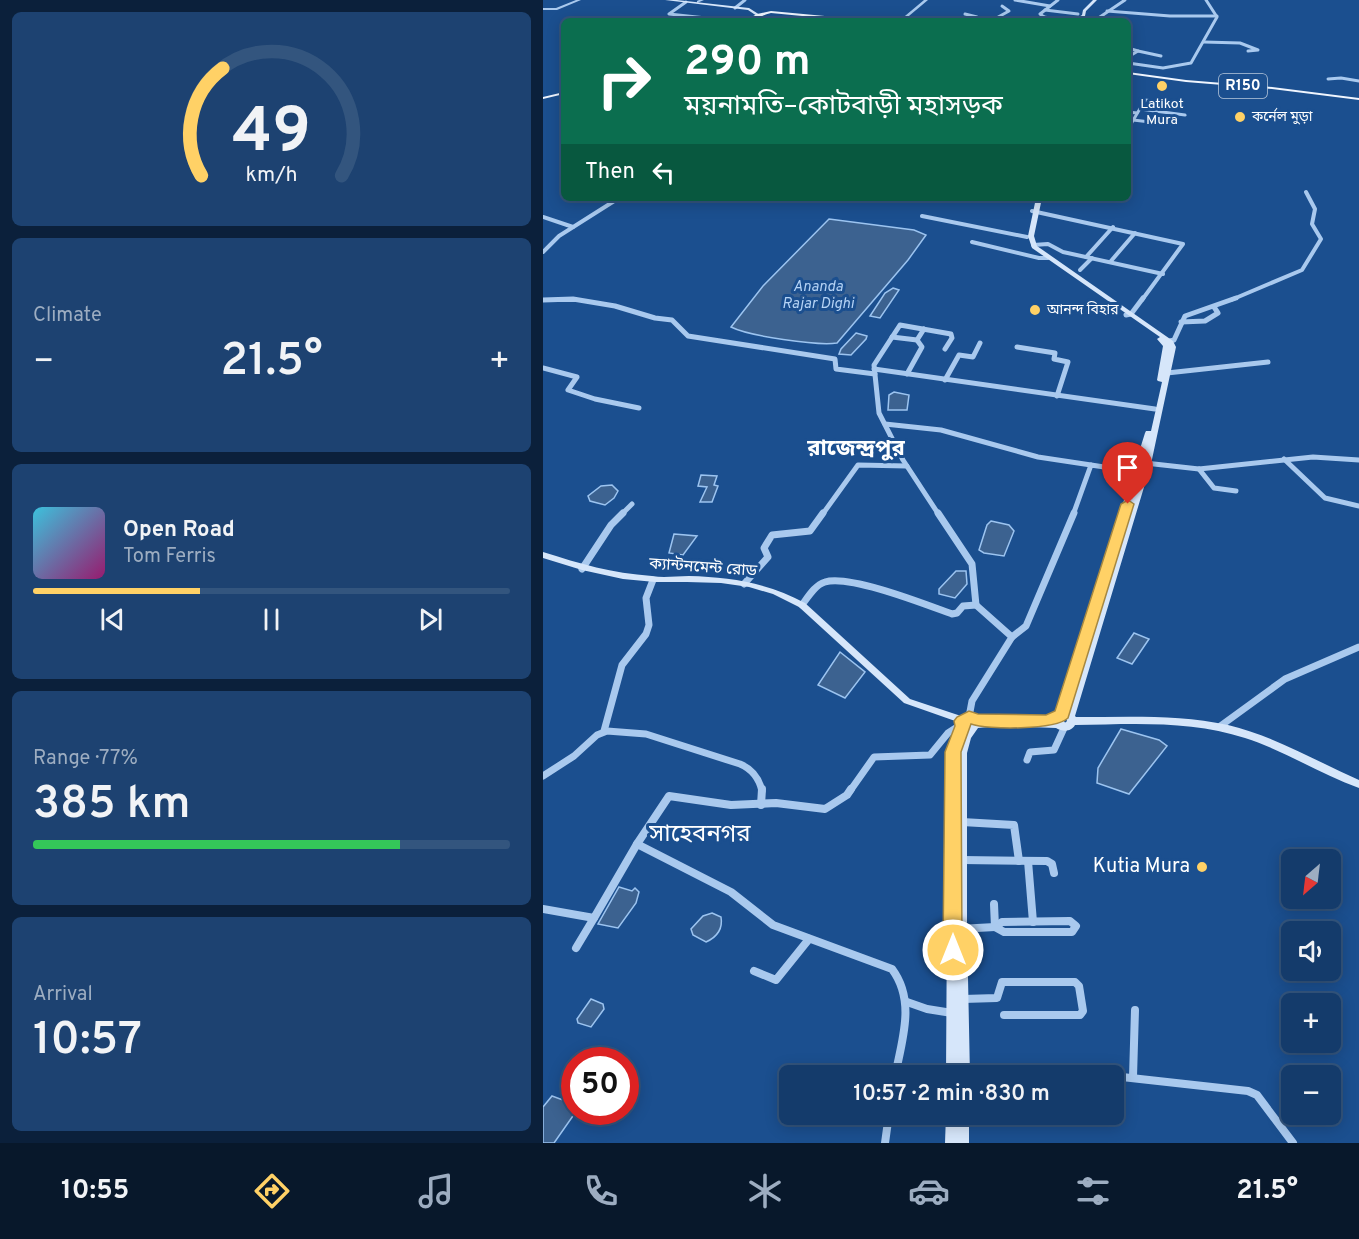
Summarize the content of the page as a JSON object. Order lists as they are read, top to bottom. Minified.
{"streets":{"main road":["R150","ক্যান্টনমেন্ট রোড"]},"districts":["রাজেন্দ্রপুর","সাহেবনগর"],"water":["Ananda Rajar Dighi"],"places":["Latikot Mura","কর্নেল মুড়া","আনন্দ বিহার","Kutia Mura"],"north":"bottom left","page":{"turn":["290 m","ময়নামতি–কোটবাড়ী মহাসড়ক"],"then":"Then","tile":["Climate",["Range · 77%","385 km"],["Arrival","10:57"]],"heat":["−","21.5°","+"],"song":["Open Road","Tom Ferris"],"map_buttons":["+","−"],"limit":"50","trip":"10:57 · 2 min · 830 m","tabs":["10:55","21.5°"],"gauge":["49","km/h"]}}
